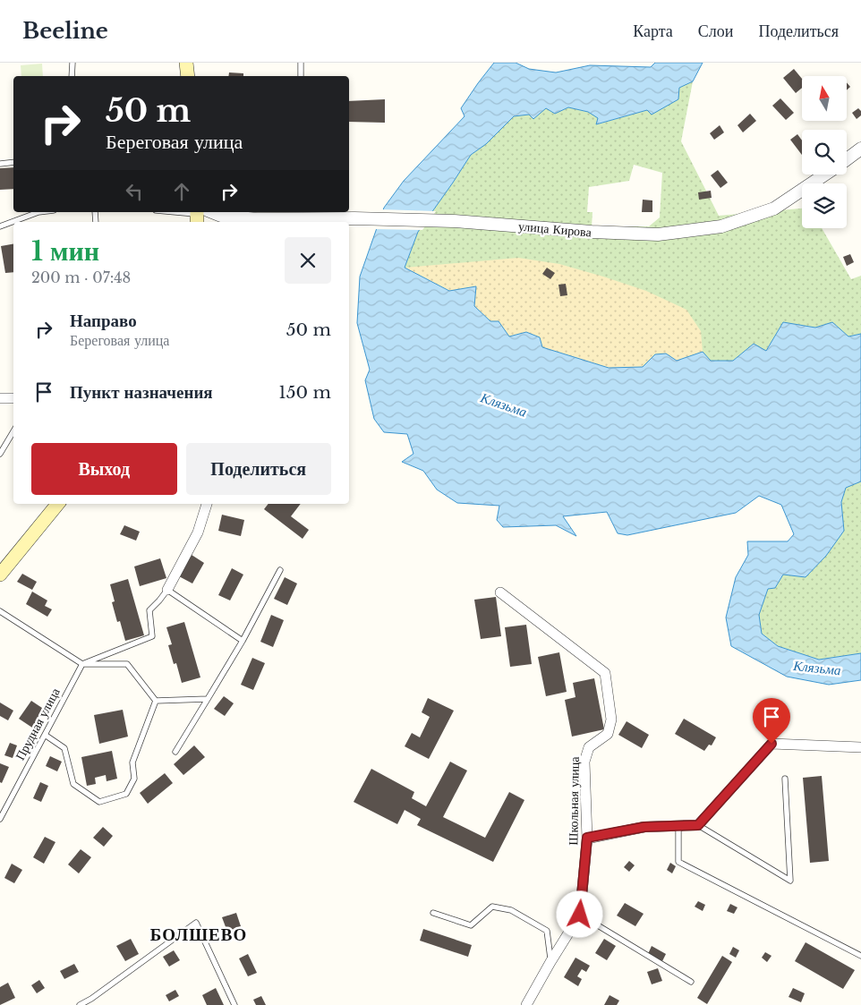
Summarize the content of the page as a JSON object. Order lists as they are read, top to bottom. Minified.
{"streets":{"street":["улица Кирова","Школьная улица"],"lane":["Прудная улица"]},"districts":["БОЛШЕВО"],"water":["Клязьма"],"north":"top","page":{"header":"Beeline","nav":["Карта","Слои","Поделиться"],"turn":["50 m","Береговая улица"],"heading":["1 мин","200 m · 07:48"],"list":[{"name":"Направо","note":"Береговая улица","value":"50 m"},{"name":"Пункт назначения","value":"150 m"}],"buttons":["Выход","Поделиться"]}}
